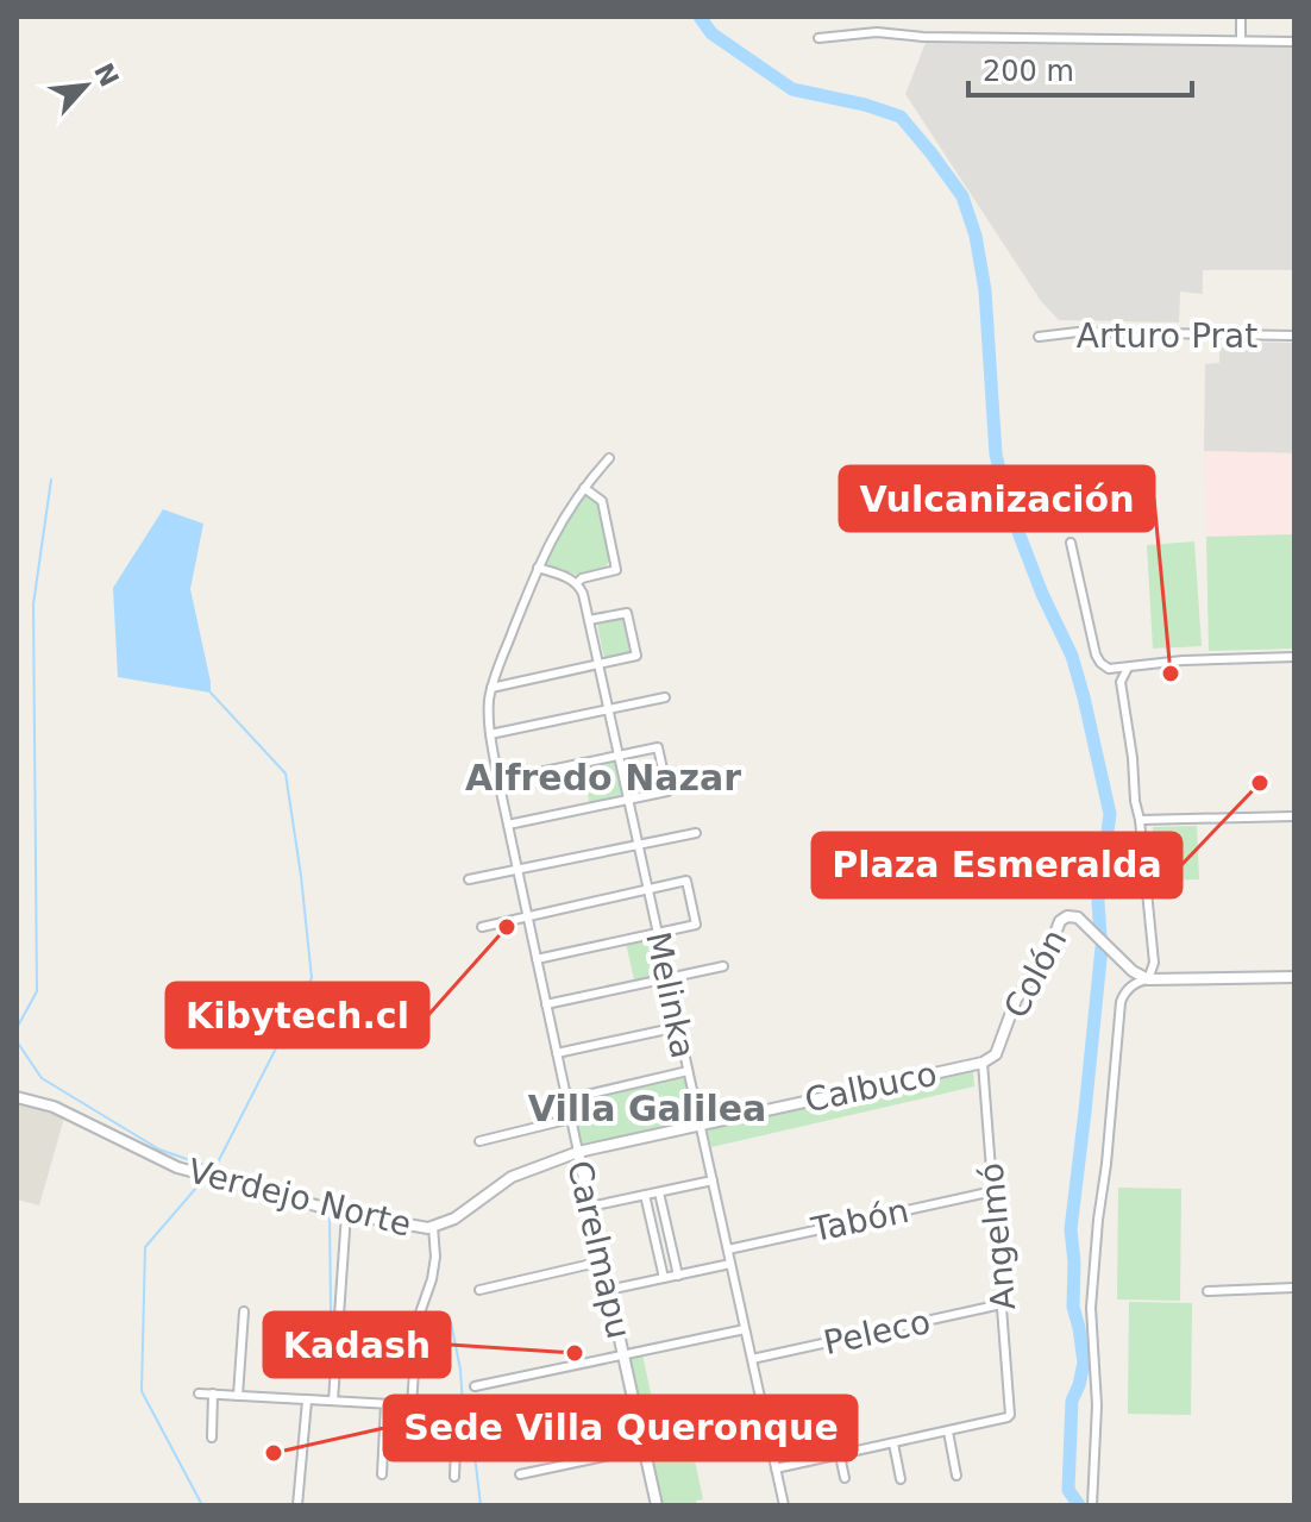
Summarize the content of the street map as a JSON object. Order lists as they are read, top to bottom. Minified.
{"streets":{"street":["Arturo Prat","Colón","Melinka","Calbuco","Verdejo Norte","Tabón","Angelmó","Carelmapu","Peleco"]},"crossings":[["Colón","Calbuco"],["Melinka","Calbuco"],["Melinka","Tabón"],["Melinka","Peleco"],["Calbuco","Verdejo Norte"],["Calbuco","Angelmó"],["Calbuco","Carelmapu"],["Verdejo Norte","Carelmapu"],["Tabón","Angelmó"],["Angelmó","Peleco"]],"districts":["Alfredo Nazar","Villa Galilea"],"places":["Vulcanización","Plaza Esmeralda","Kibytech.cl","Kadash","Sede Villa Queronque"],"scale_bar":"200 m","north":"top right"}
